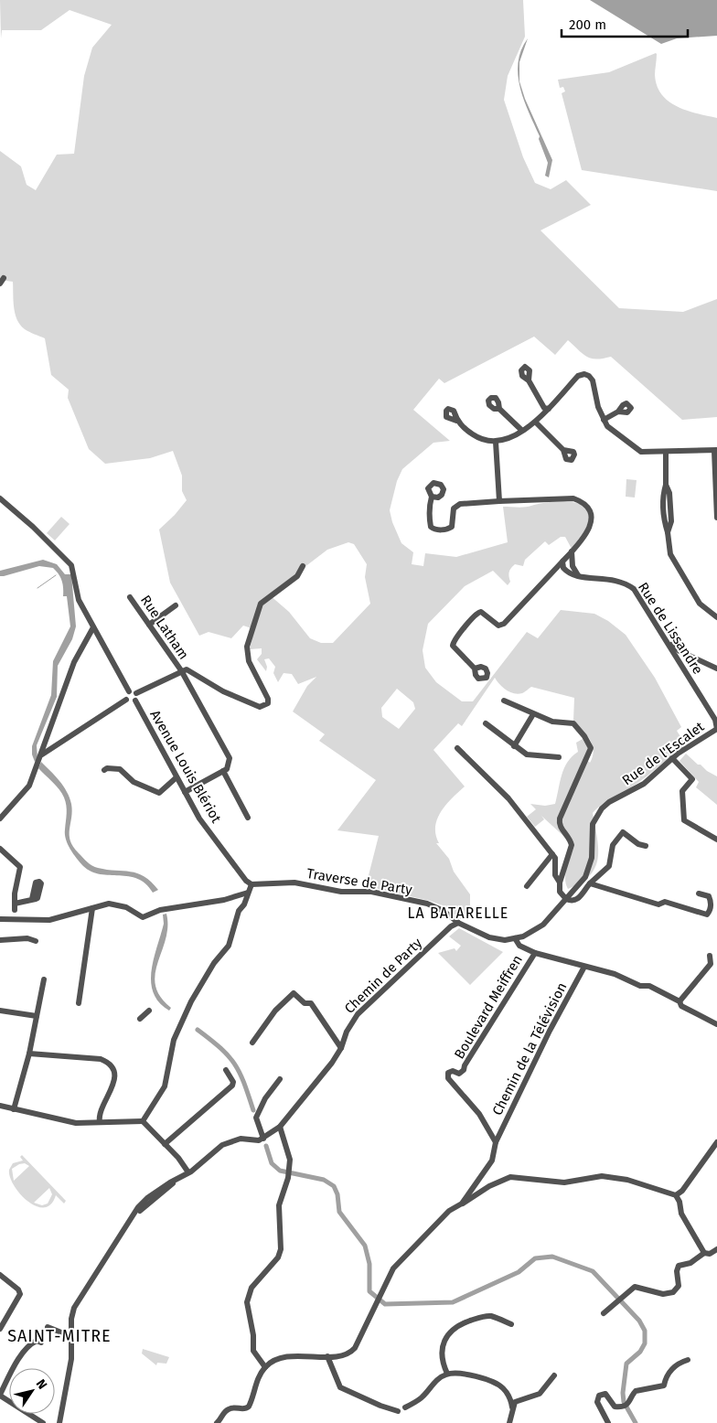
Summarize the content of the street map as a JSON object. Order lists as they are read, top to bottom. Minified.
{"streets":{"street":["Rue Latham","Rue de Lissandre","Rue de l'Escalet","Avenue Louis Blériot","Traverse de Party","Chemin de Party","Boulevard Meiffren","Chemin de la Télévision"]},"crossings":[["Rue de Lissandre","Rue de l'Escalet"],["Rue de l'Escalet","Traverse de Party"],["Avenue Louis Blériot","Traverse de Party"],["Traverse de Party","Chemin de Party"],["Boulevard Meiffren","Chemin de la Télévision"]],"districts":["LA BATARELLE","SAINT-MITRE"],"scale_bar":"200 m","north":"top right"}
